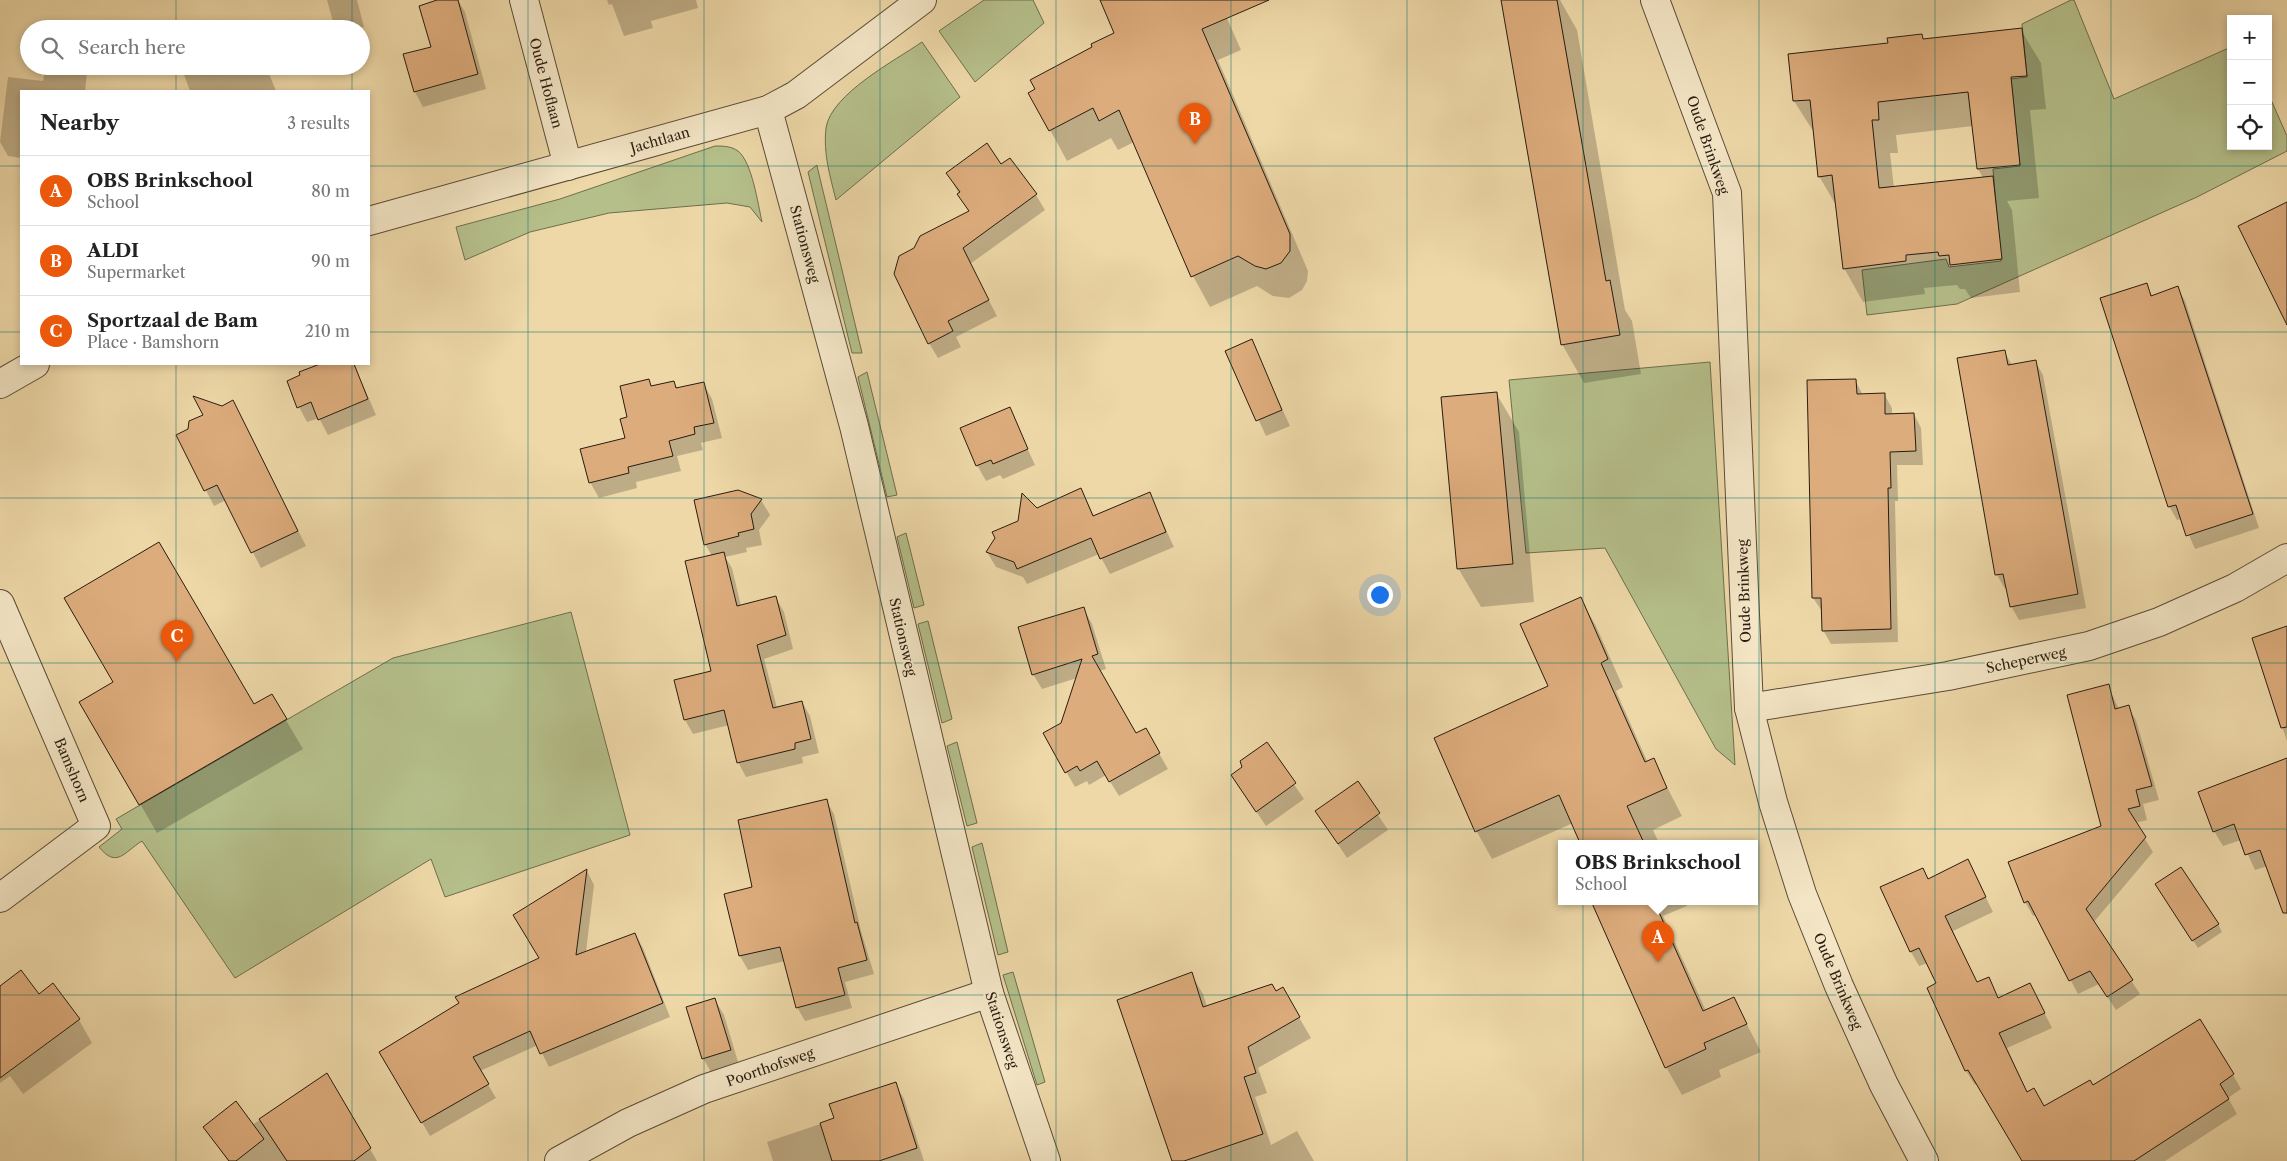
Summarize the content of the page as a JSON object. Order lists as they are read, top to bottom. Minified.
{"streets":{"street":["Oude Hoflaan","Jachtlaan","Oude Brinkweg","Stationsweg","Scheperweg","Bamshorn","Poorthofsweg"]},"crossings":[["Oude Hoflaan","Jachtlaan"],["Jachtlaan","Stationsweg"],["Oude Brinkweg","Scheperweg"],["Stationsweg","Poorthofsweg"]],"page":{"map_buttons":["+","−"],"search":"Search here","heading":["Nearby","3 results"],"pins":["B","C","A"],"list":[{"mark":"A","name":"OBS Brinkschool","note":"School","value":"80 m"},{"mark":"B","name":"ALDI","note":"Supermarket","value":"90 m"},{"mark":"C","name":"Sportzaal de Bam","note":"Place · Bamshorn","value":"210 m"}],"popup":["OBS Brinkschool","School"]}}
